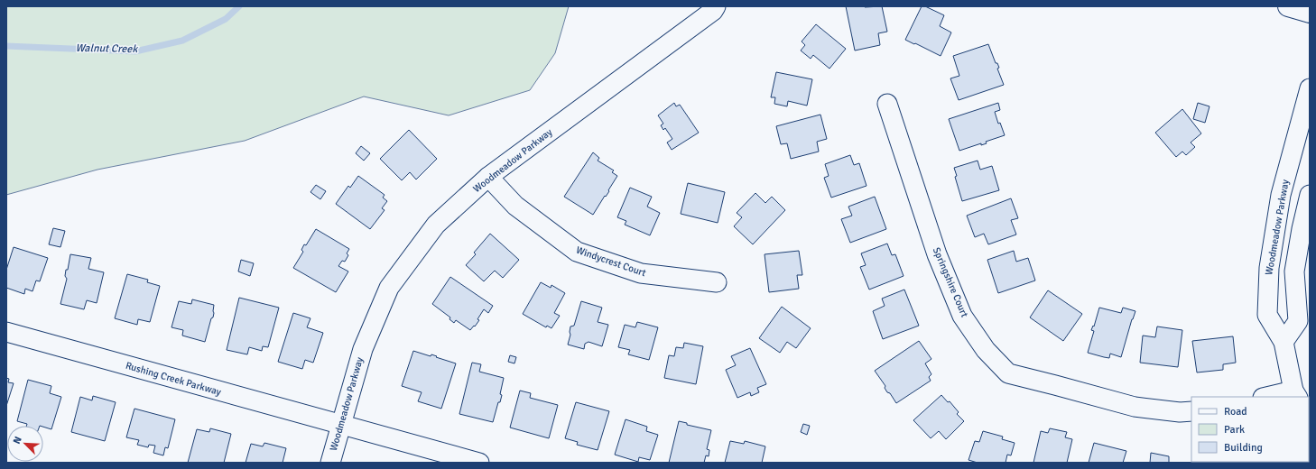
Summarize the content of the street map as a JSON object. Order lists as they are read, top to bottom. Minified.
{"streets":{"street":["Woodmeadow Parkway","Windycrest Court","Springshire Court","Rushing Creek Parkway"]},"crossings":[["Woodmeadow Parkway","Windycrest Court"],["Woodmeadow Parkway","Rushing Creek Parkway"]],"water":["Walnut Creek"],"legend":["Road","Park","Building"],"north":"top left"}
